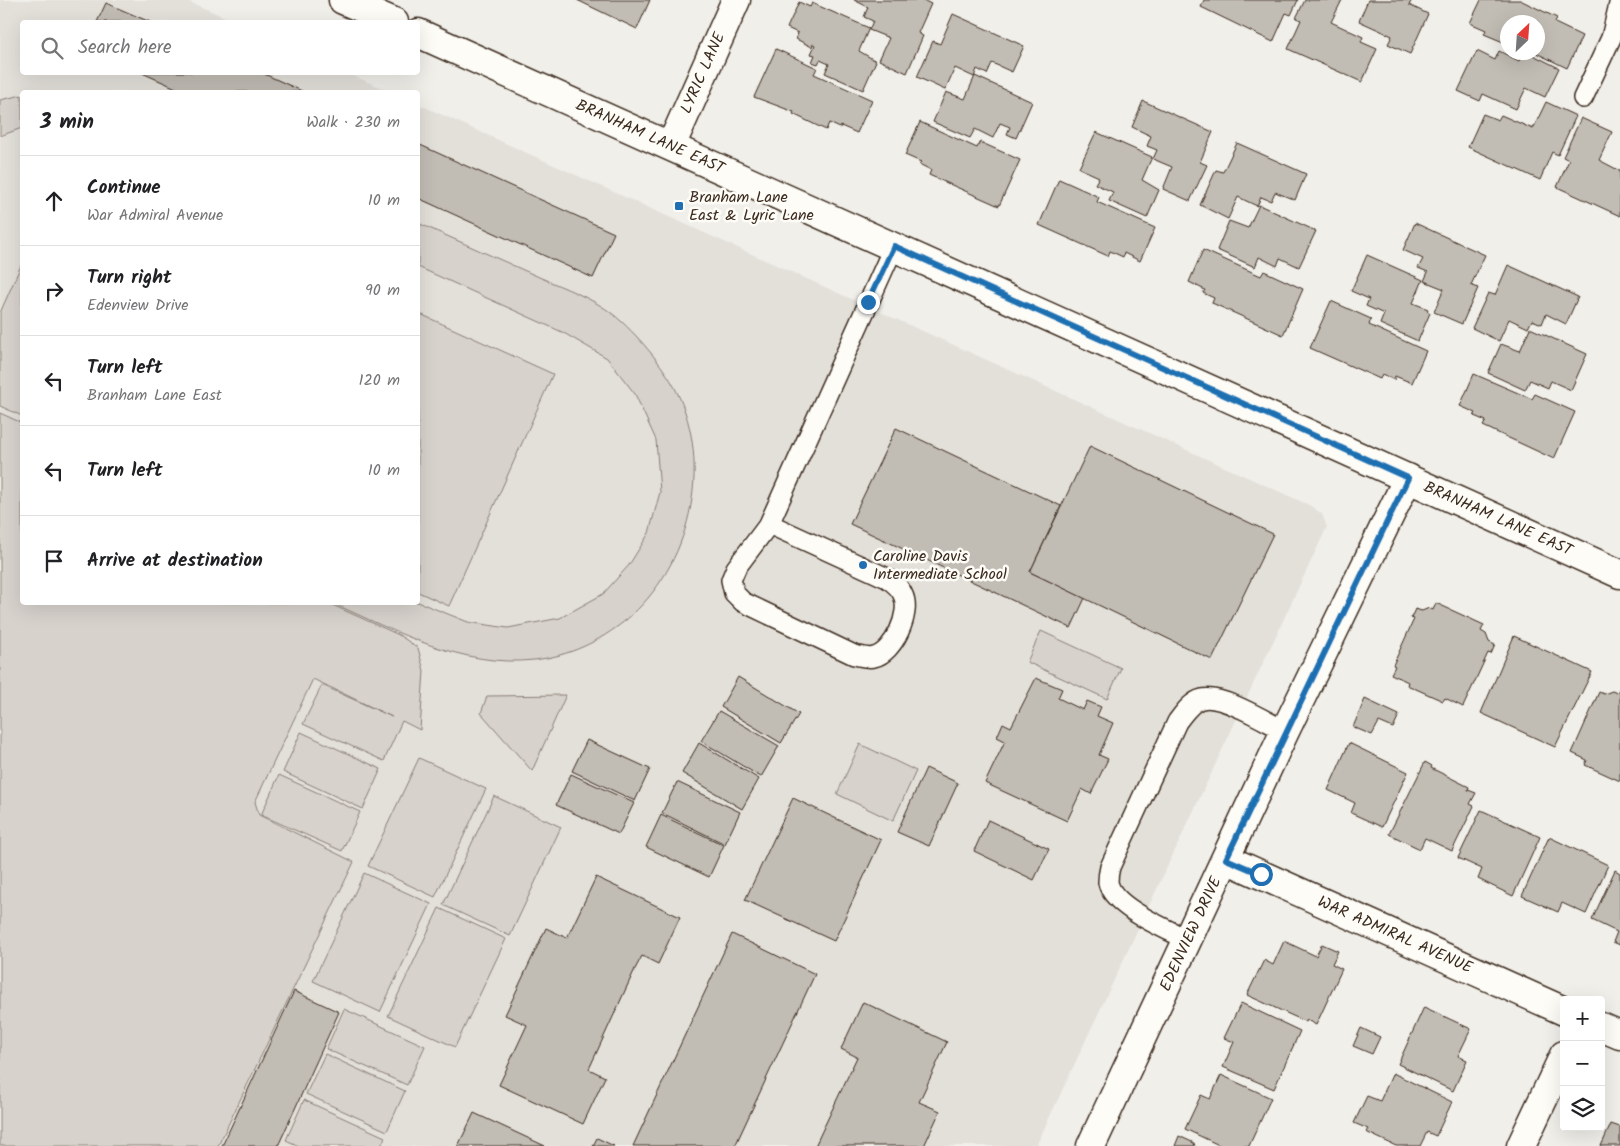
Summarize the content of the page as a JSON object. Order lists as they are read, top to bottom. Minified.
{"streets":{"street":["LYRIC LANE","BRANHAM LANE EAST","EDENVIEW DRIVE","WAR ADMIRAL AVENUE"]},"crossings":[["LYRIC LANE","BRANHAM LANE EAST"],["BRANHAM LANE EAST","EDENVIEW DRIVE"],["EDENVIEW DRIVE","WAR ADMIRAL AVENUE"]],"places":{"transit":["Branham Lane East & Lyric Lane"],"other":["Caroline Davis Intermediate School"]},"north":"top right","page":{"search":"Search here","heading":["3 min","Walk · 230 m"],"list":[["Continue","War Admiral Avenue","10 m"],["Turn right","Edenview Drive","90 m"],["Turn left","Branham Lane East","120 m"],["Turn left","10 m"],"Arrive at destination"],"map_buttons":["+","−"]}}
